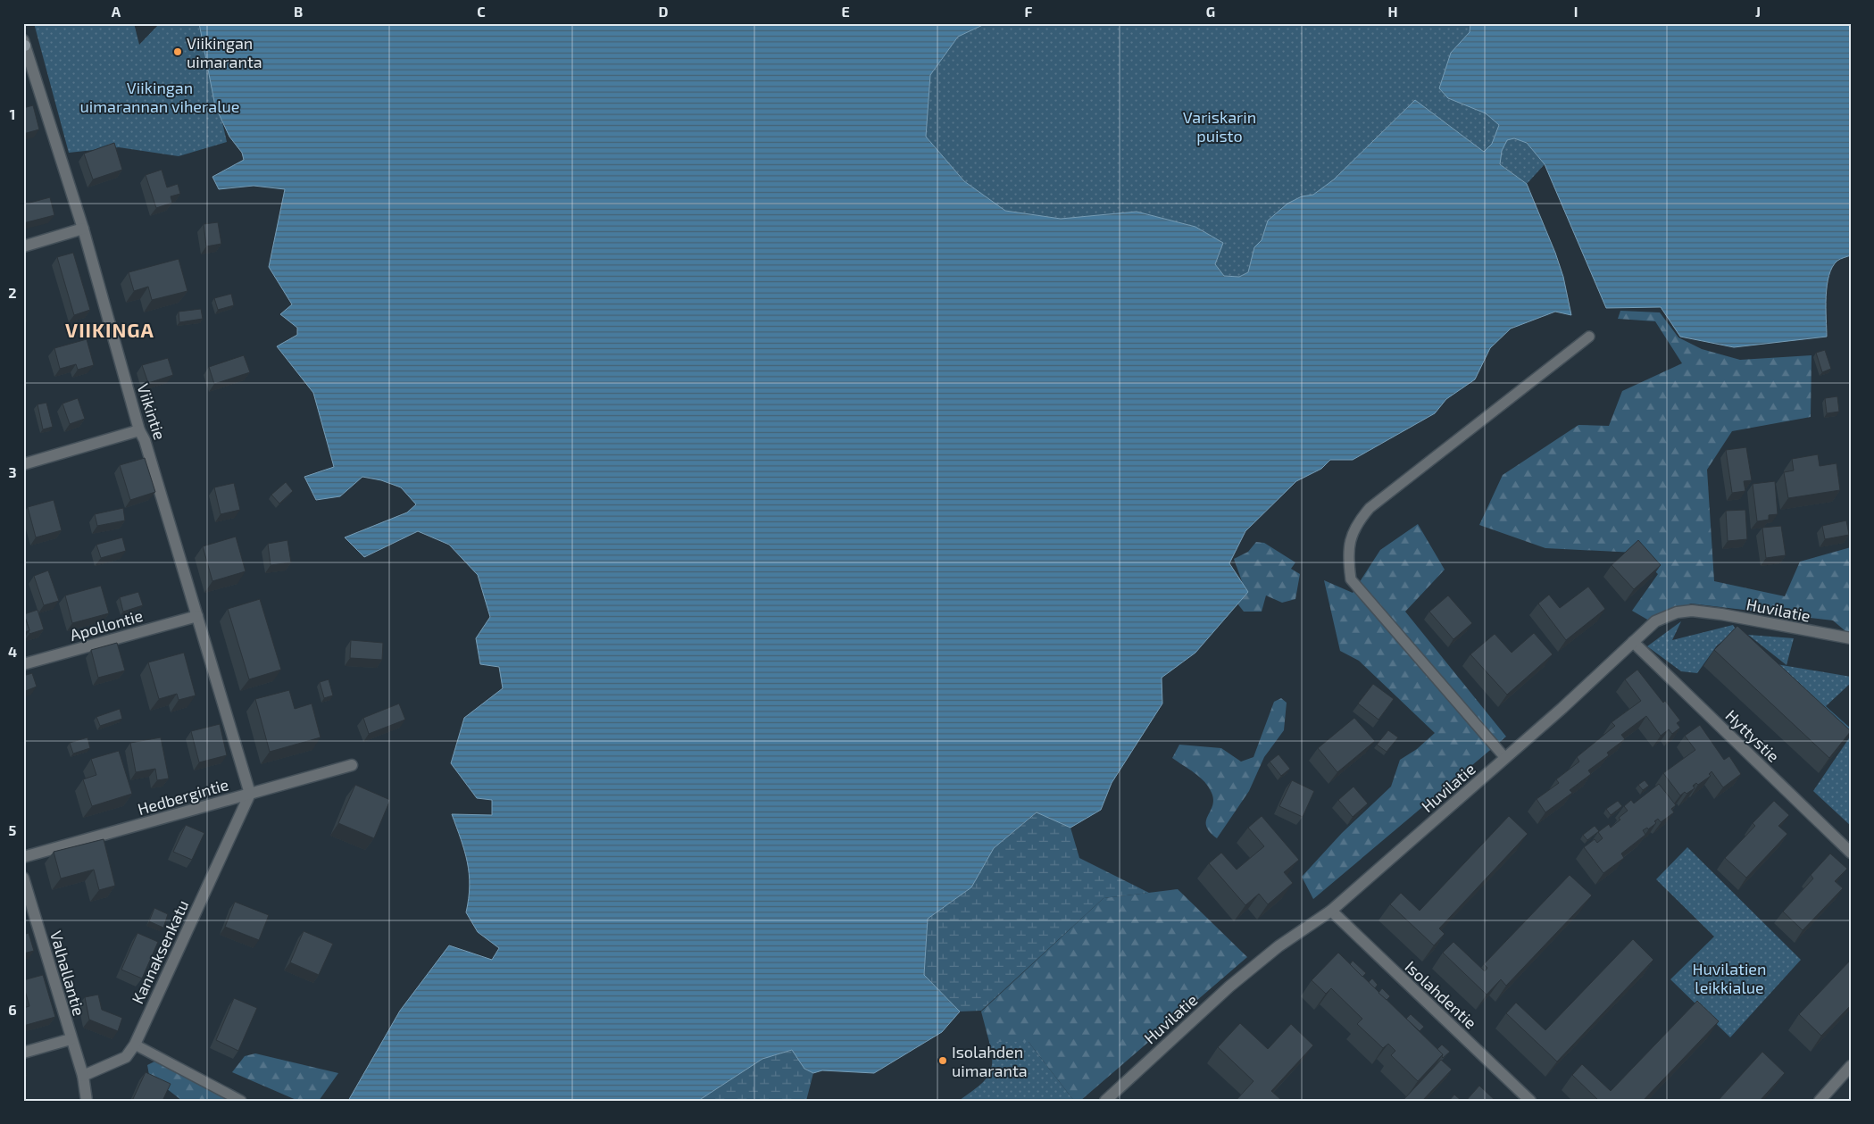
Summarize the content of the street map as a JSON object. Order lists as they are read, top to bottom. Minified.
{"streets":{"street":["Viikintie","Huvilatie","Apollontie","Hyttystie","Hedbergintie","Kannaksenkatu","Valhallantie","Isolahdentie"]},"crossings":[["Viikintie","Apollontie"],["Viikintie","Hedbergintie"],["Viikintie","Kannaksenkatu"],["Huvilatie","Hyttystie"],["Huvilatie","Isolahdentie"],["Hedbergintie","Kannaksenkatu"],["Kannaksenkatu","Valhallantie"]],"districts":["VIIKINGA"],"parks":["Viikingan uimarannan viheralue","Variskarin puisto","Huvilatien leikkialue"],"places":["Viikingan uimaranta","Isolahden uimaranta"],"grid":{"columns":["A","B","C","D","E","F","G","H","I","J"],"rows":["1","2","3","4","5","6"]}}
